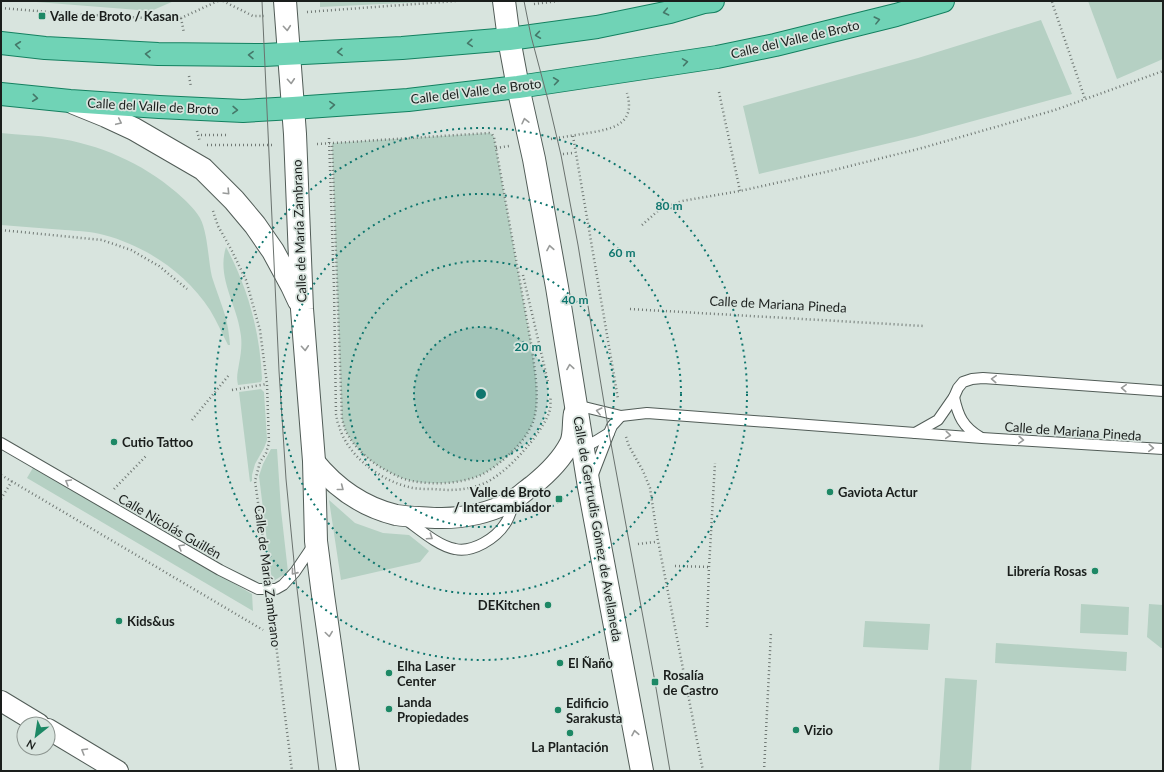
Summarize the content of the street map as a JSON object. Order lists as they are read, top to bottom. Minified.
{"streets":{"main road":["Calle del Valle de Broto","Calle de María Zambrano","Calle de Gertrudis Gómez de Avellaneda"],"lane":["Calle de Mariana Pineda","Calle Nicolás Guillén"]},"crossings":[["Calle del Valle de Broto","Calle de María Zambrano"],["Calle del Valle de Broto","Calle de Gertrudis Gómez de Avellaneda"],["Calle de María Zambrano","Calle Nicolás Guillén"],["Calle de Mariana Pineda","Calle de Gertrudis Gómez de Avellaneda"]],"one_way":["Calle de María Zambrano","Calle Nicolás Guillén","Calle de Gertrudis Gómez de Avellaneda"],"places":{"transit":["Valle de Broto / Kasan","Valle de Broto / Intercambiador","Rosalía de Castro"],"other":["Cutio Tattoo","Gaviota Actur","Librería Rosas","DEKitchen","Kids&us","El Ñaño","Elha Laser Center","Landa Propiedades","Edificio Sarakusta","Vizio","La Plantación"]},"north":"bottom left","rings":["80 m","60 m","40 m","20 m"]}
